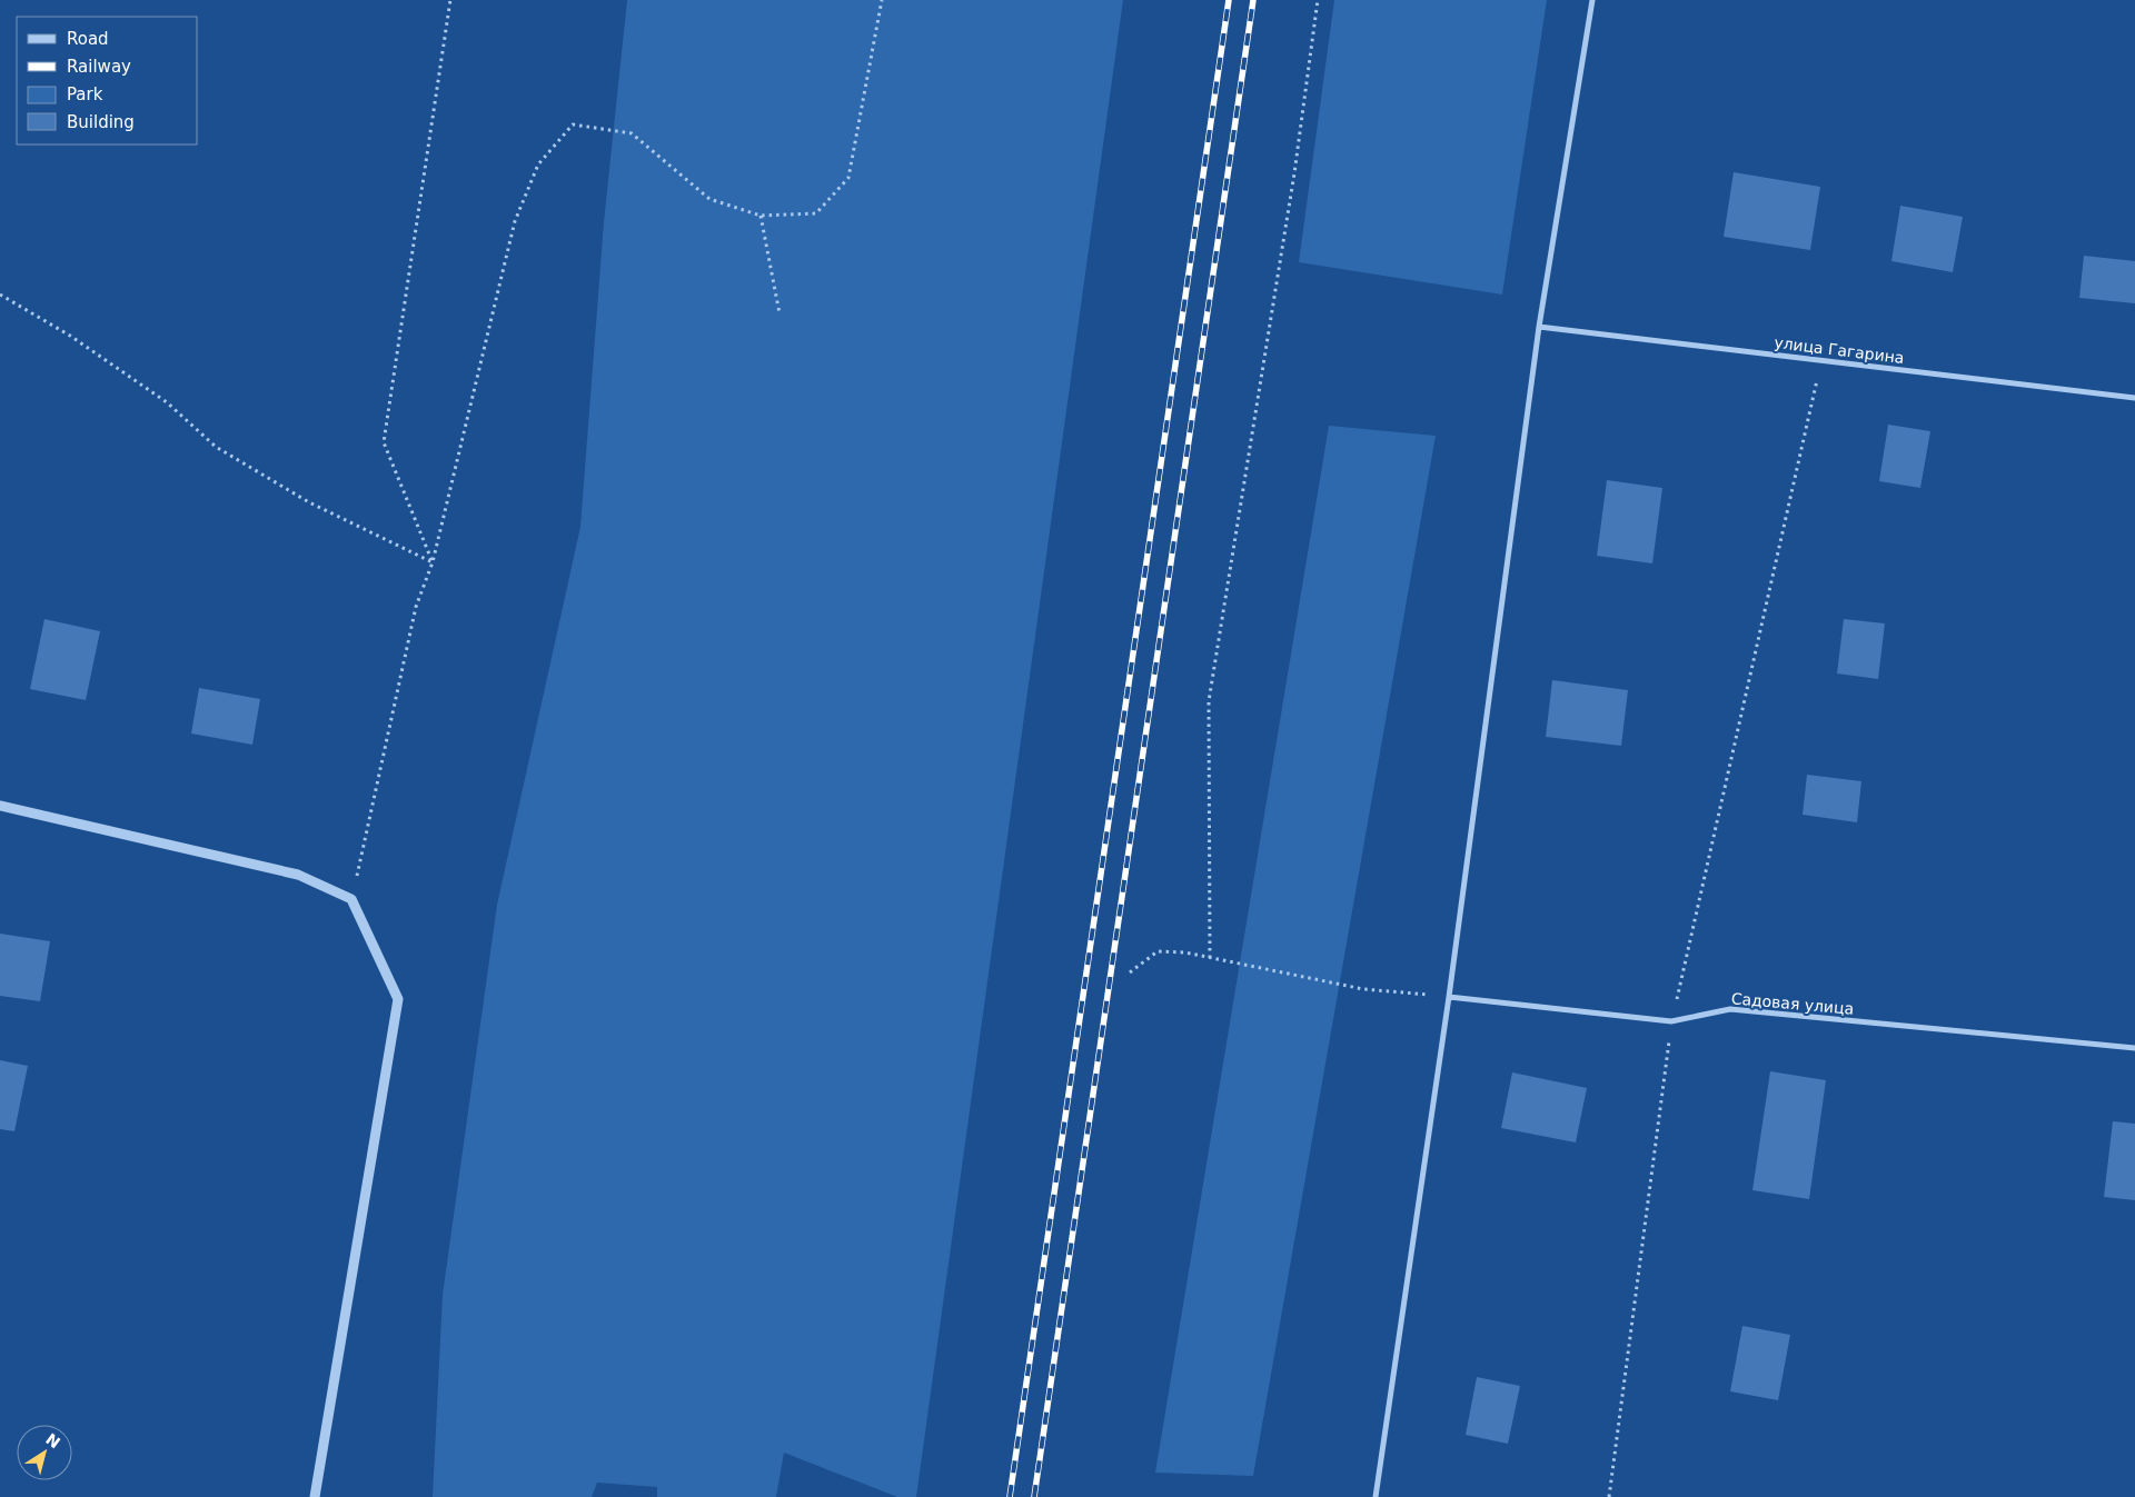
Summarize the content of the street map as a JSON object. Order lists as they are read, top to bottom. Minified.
{"streets":{"street":["улица Гагарина","Садовая улица"]},"legend":["Road","Railway","Park","Building"],"north":"top right"}
